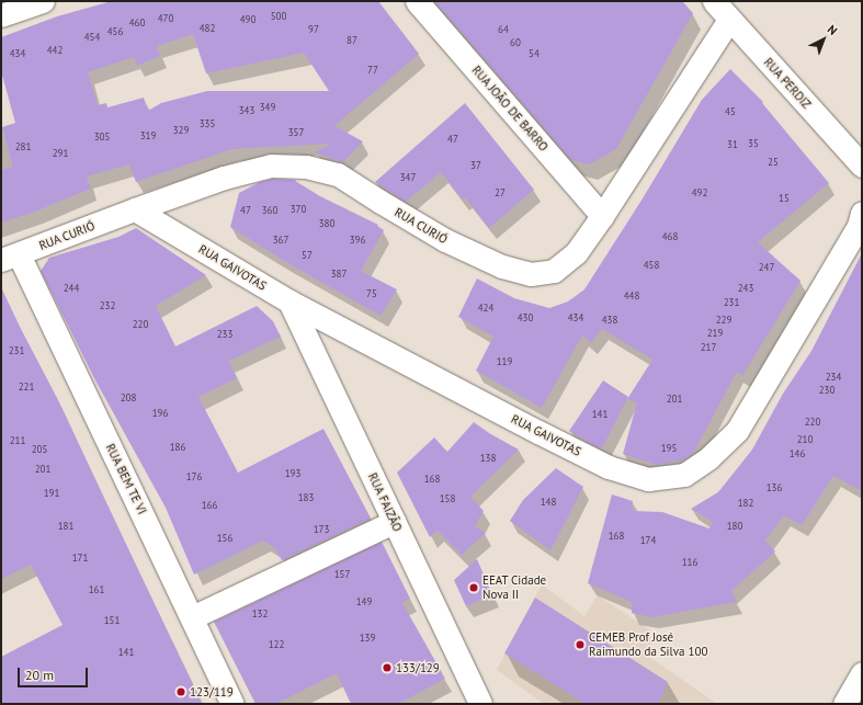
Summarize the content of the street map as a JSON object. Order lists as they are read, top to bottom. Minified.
{"streets":{"street":["RUA PERDIZ","RUA JOÃO DE BARRO","RUA CURIÓ","RUA GAIVOTAS","RUA BEM TE VI","RUA FAIZÃO"]},"crossings":[["RUA PERDIZ","RUA CURIÓ"],["RUA JOÃO DE BARRO","RUA CURIÓ"],["RUA CURIÓ","RUA GAIVOTAS"],["RUA CURIÓ","RUA BEM TE VI"],["RUA GAIVOTAS","RUA FAIZÃO"]],"places":["EEAT Cidade Nova II","CEMEB Prof José Raimundo da Silva 100","133/129","123/119"],"house_numbers":["500","470","490","460","482","97","64","456","454","87","60","442","434","54","77","349","343","45","335","329","357","319","305","47","35","31","281","291","25","37","347","27","492","15","370","47","360","380","468","367","396","57","458","247","387","244","243","75","448","231","232","424","430","434","438","229","220","219","233","217","231","119","234","221","230","208","201","196","141","220","210","211","186","195","205","146","138","201","193","176","168","136","191","183","158","148","182","166","181","180","173","168","156","174","171","116","157","161","149","132","151","139","122","141"],"scale_bar":"20 m","north":"top right"}
